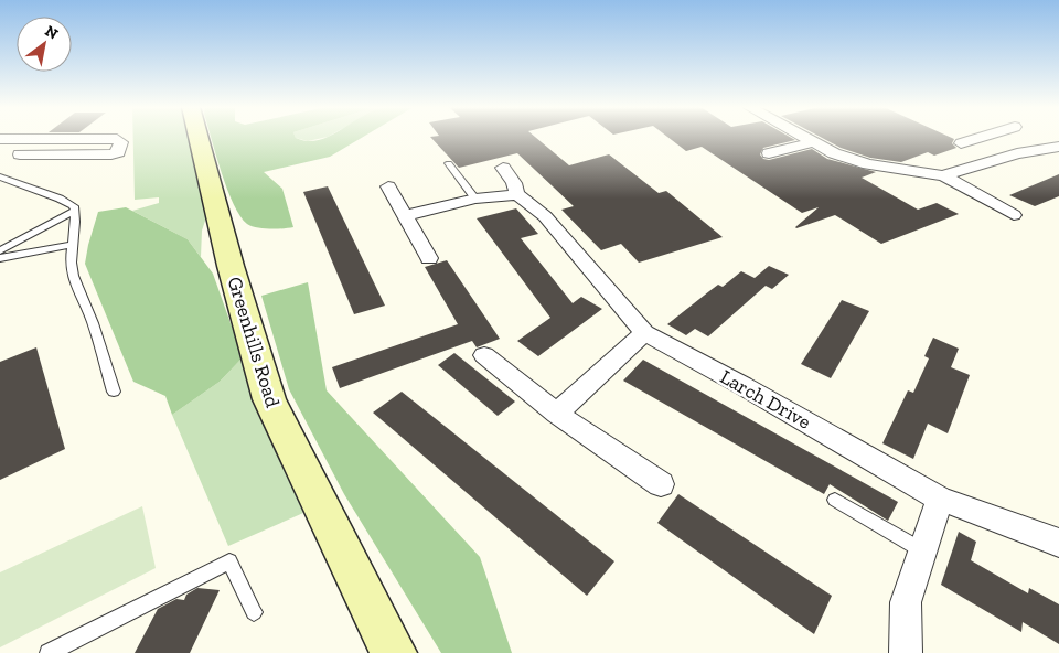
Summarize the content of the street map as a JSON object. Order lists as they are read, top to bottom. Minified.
{"streets":{"street":["Greenhills Road","Larch Drive"]},"north":"top right"}
